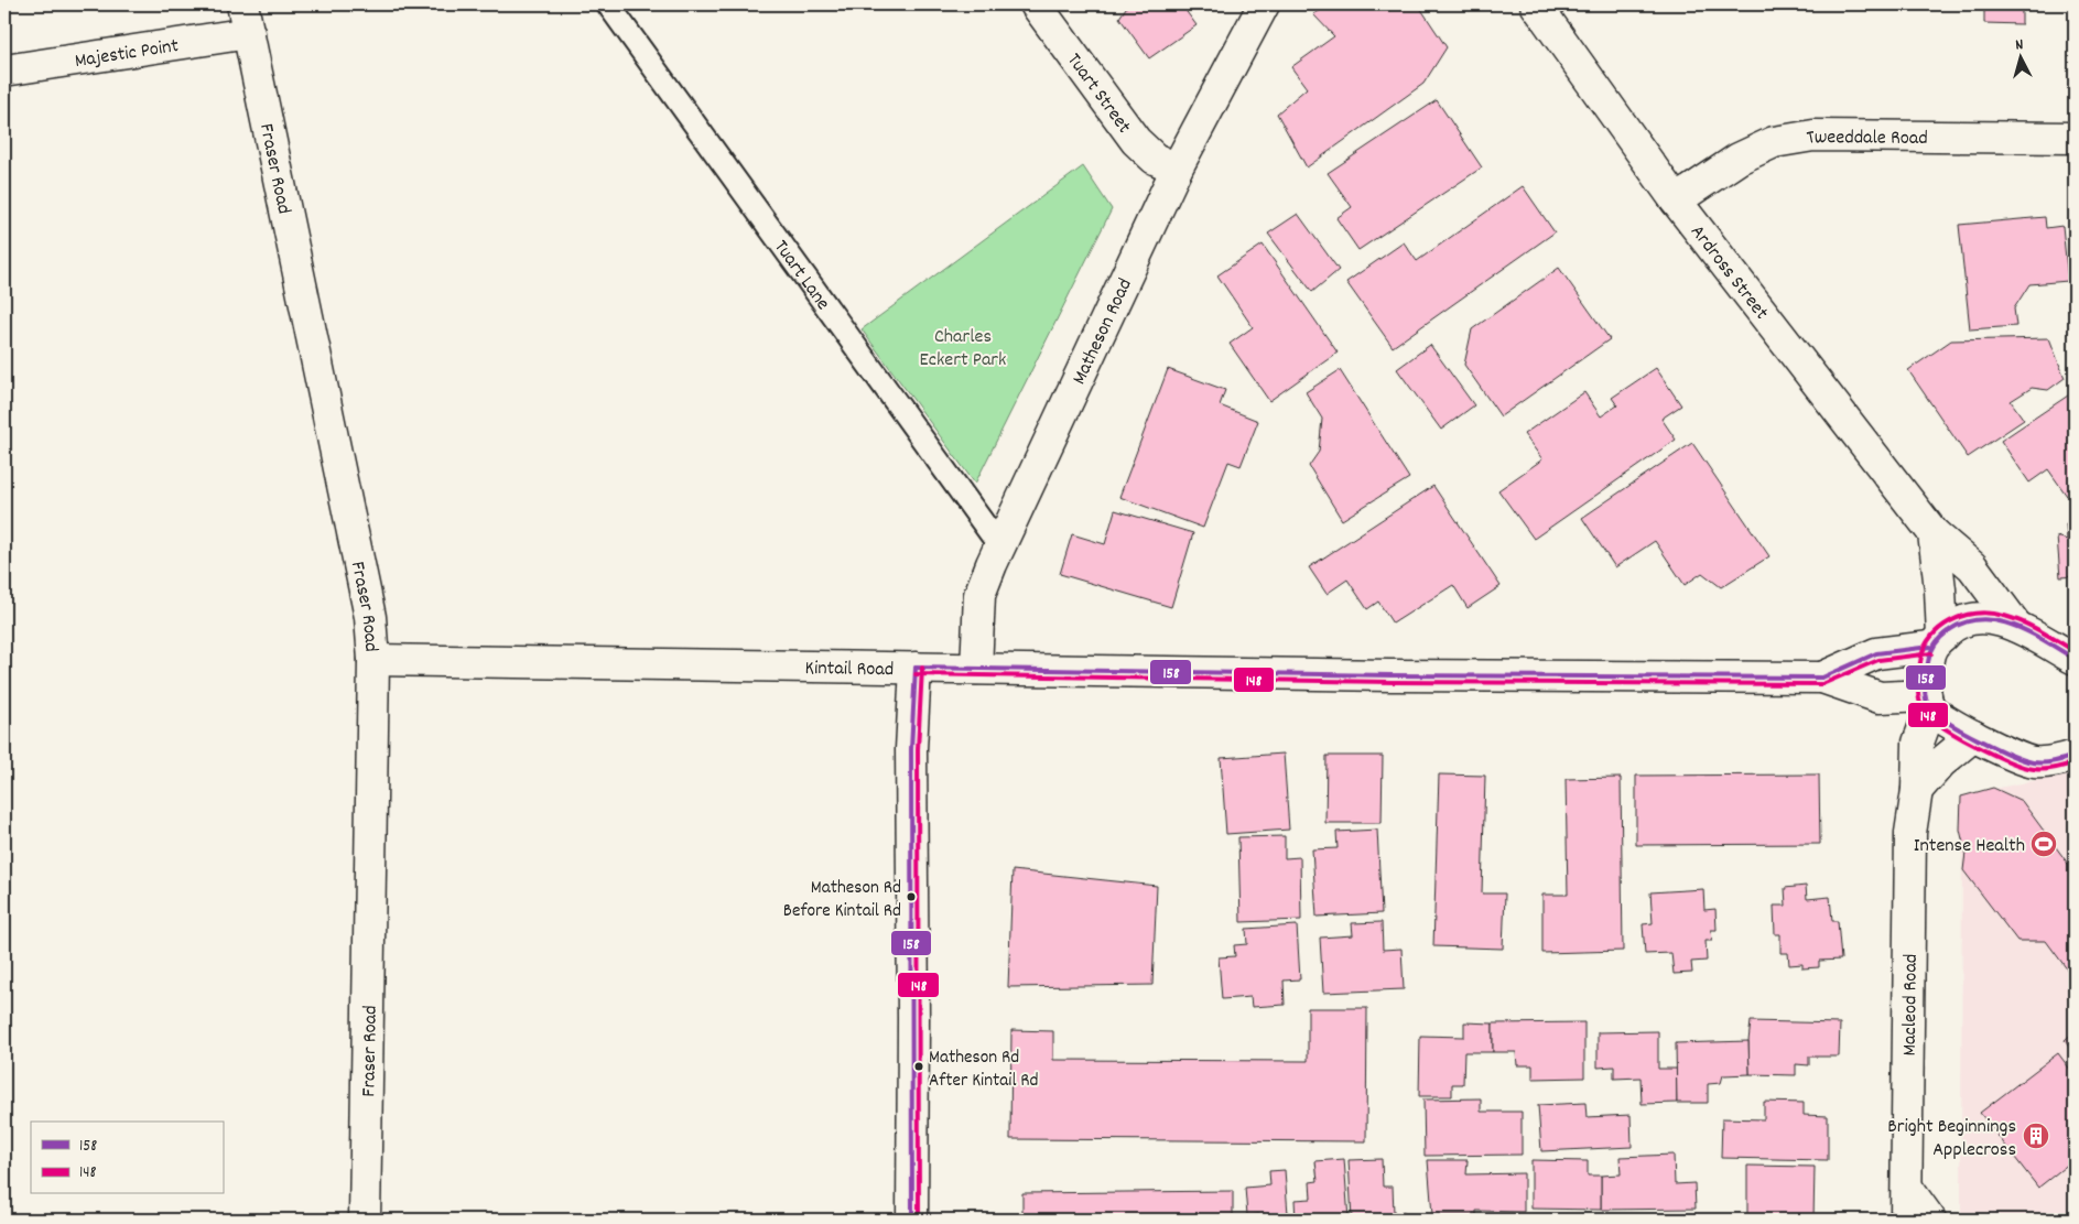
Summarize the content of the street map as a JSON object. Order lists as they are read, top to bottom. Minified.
{"streets":{"street":["Majestic Point","Tuart Street","Tweeddale Road","Fraser Road","Ardross Street","Matheson Road","Kintail Road","Macleod Road"],"lane":["Tuart Lane"]},"crossings":[["Majestic Point","Fraser Road"],["Tuart Street","Matheson Road"],["Tweeddale Road","Ardross Street"],["Fraser Road","Kintail Road"],["Tuart Lane","Matheson Road"],["Matheson Road","Kintail Road"],["Kintail Road","Macleod Road"]],"parks":["Charles Eckert Park"],"places":{"sports":["Intense Health"],"other":["Matheson Rd Before Kintail Rd","Matheson Rd After Kintail Rd"],"building":["Bright Beginnings Applecross"]},"lines":["transit line 148","transit line 158"],"legend":["158","148"],"north":"top"}
